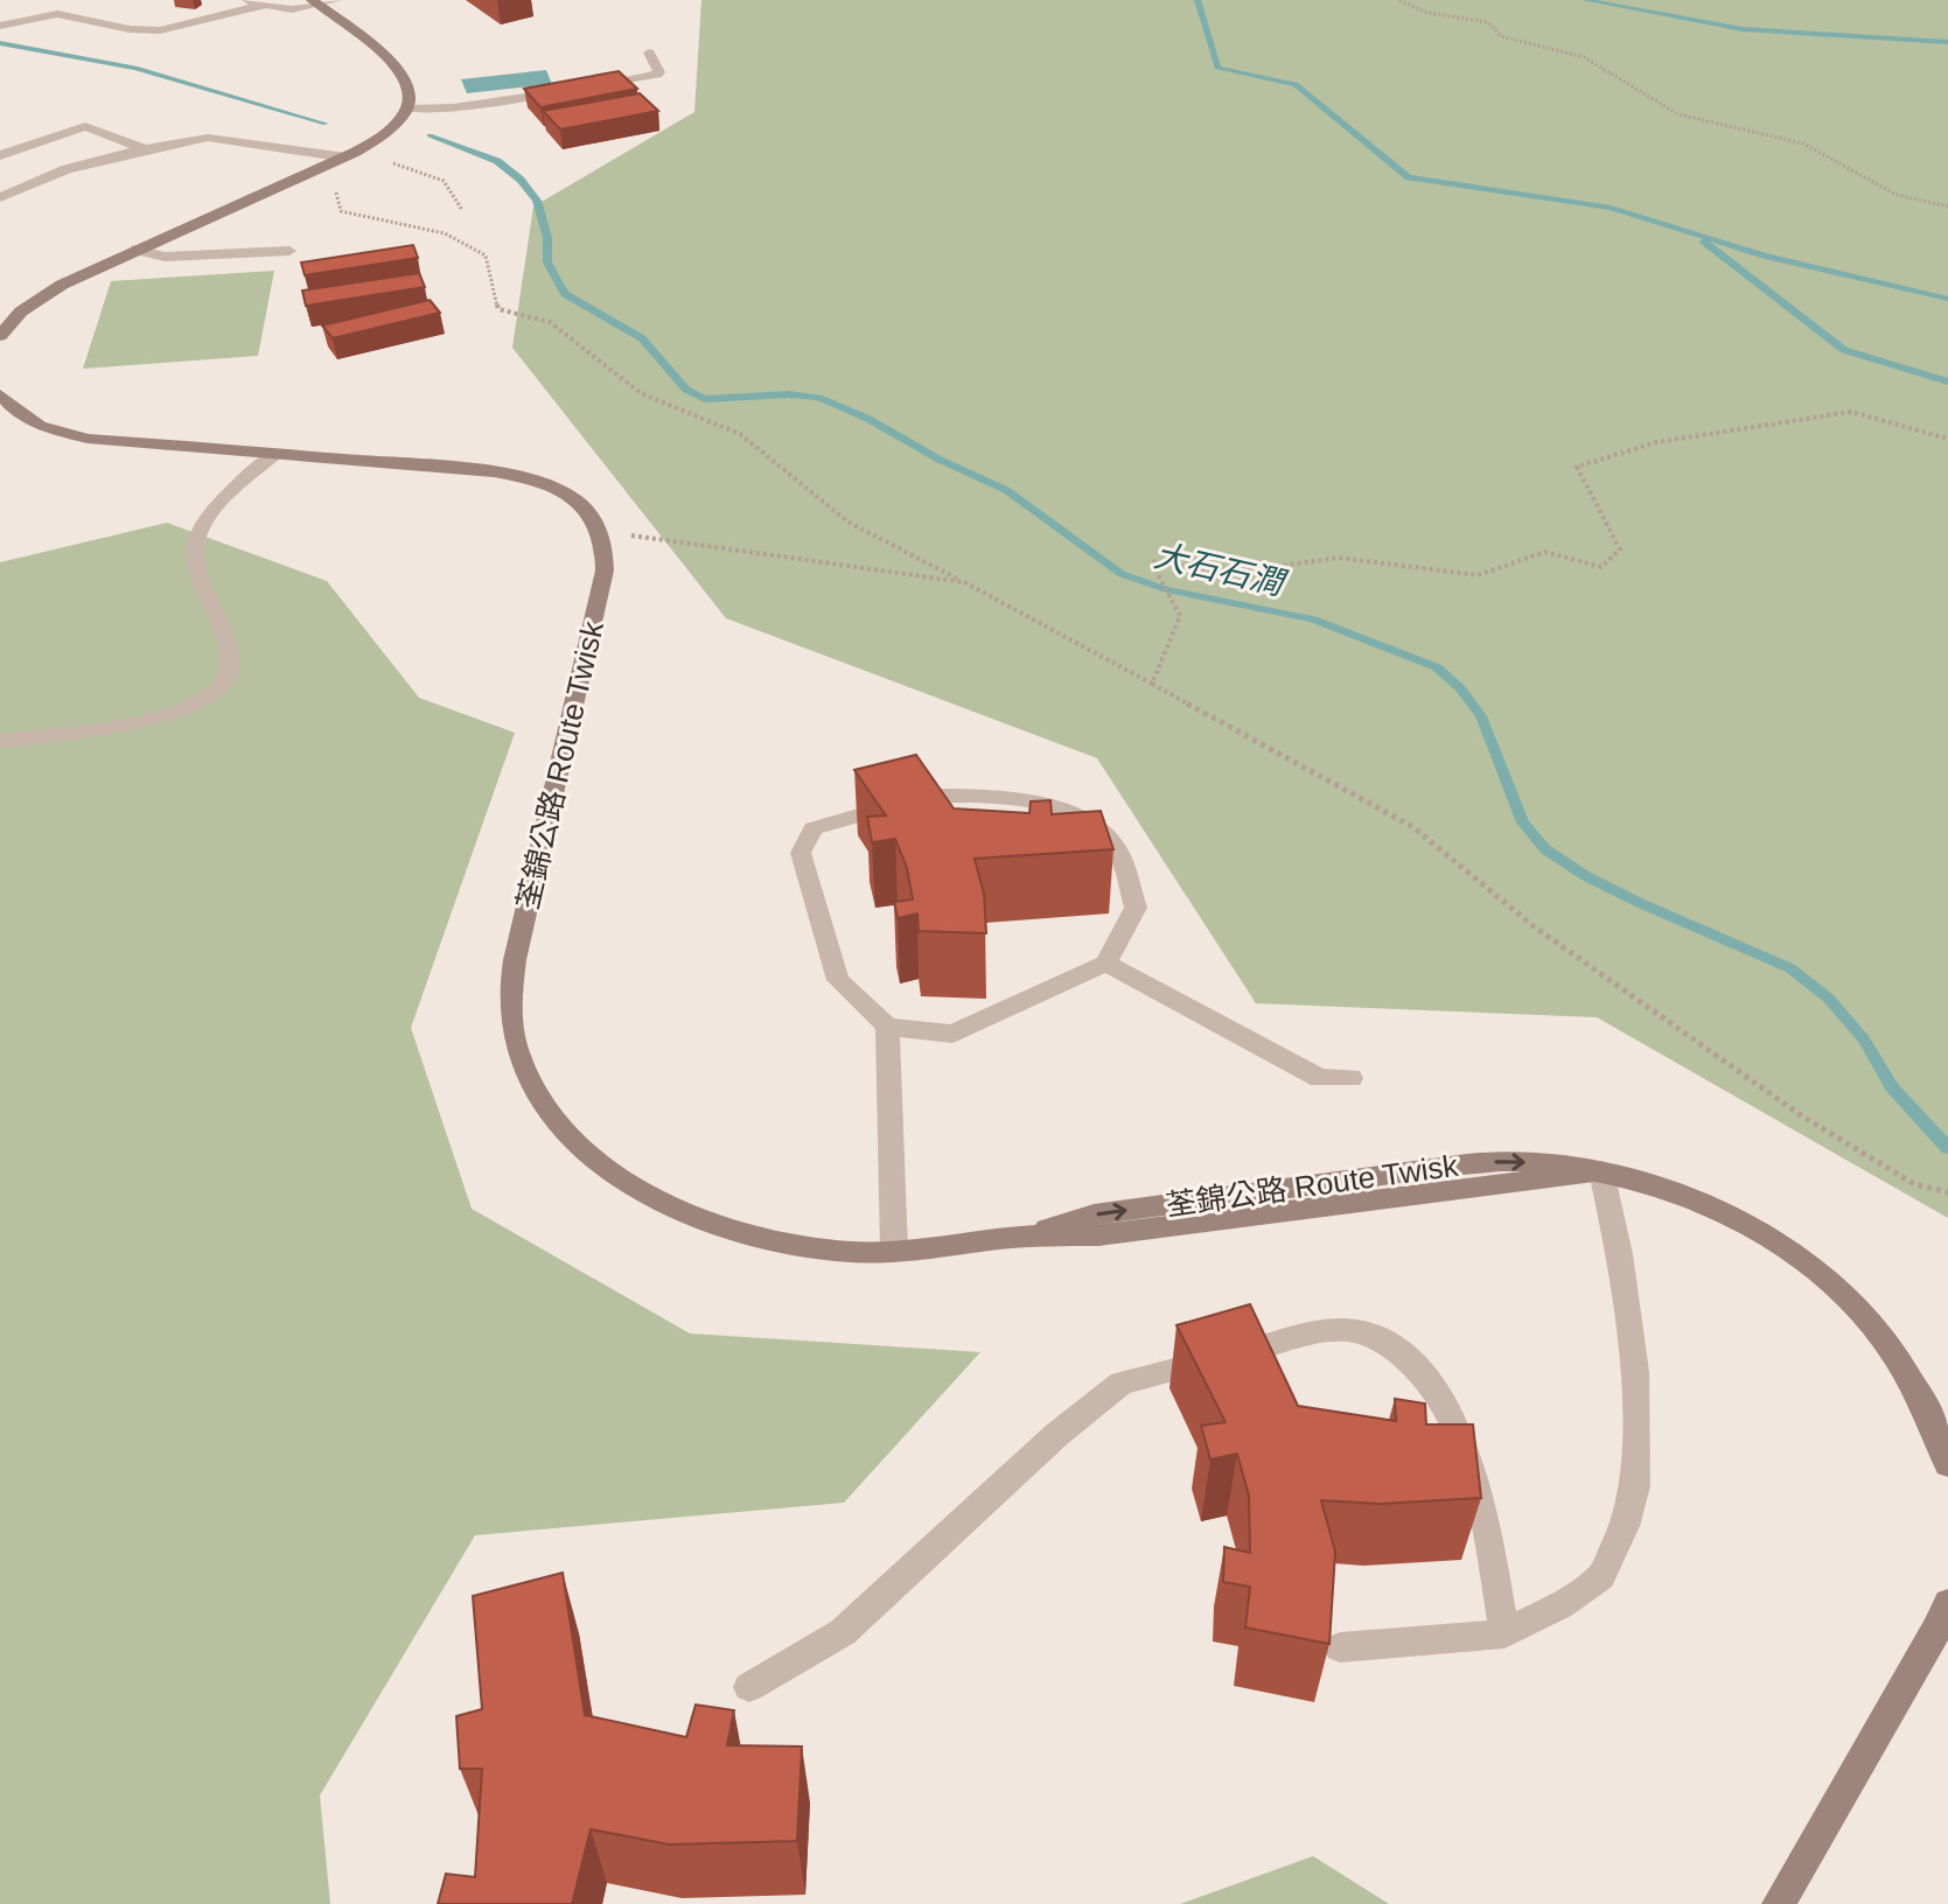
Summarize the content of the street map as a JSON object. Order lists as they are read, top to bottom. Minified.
{"streets":{"main road":["荃錦公路 Route Twisk"]},"water":["大石石澗"]}
